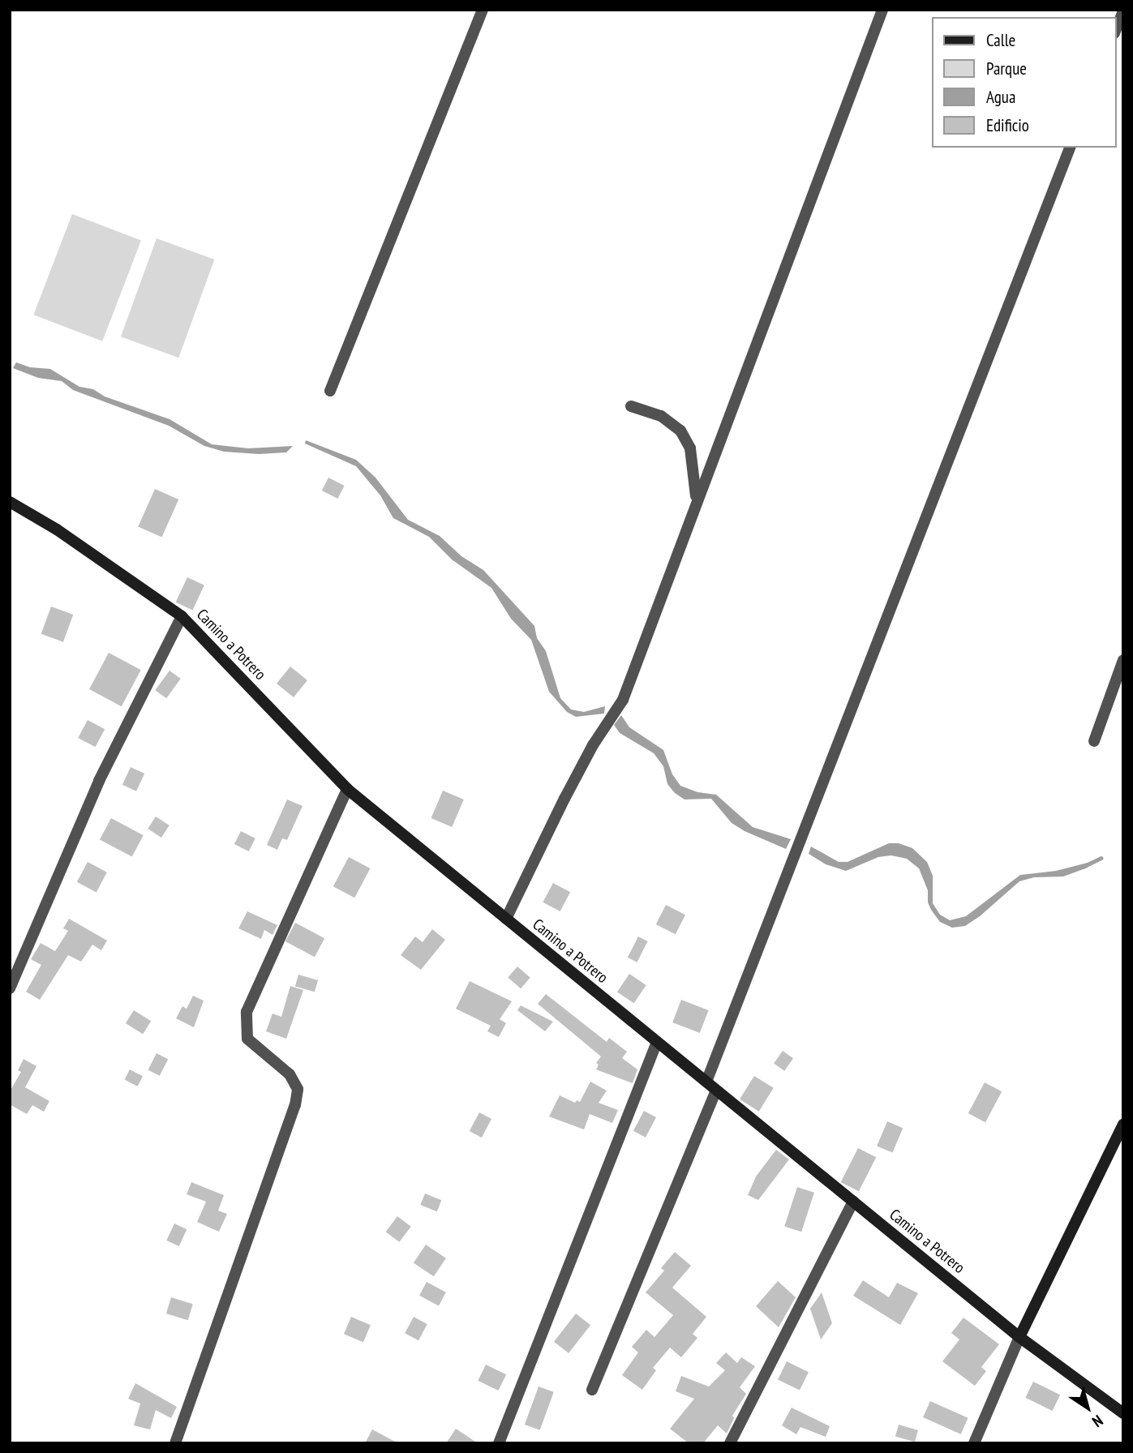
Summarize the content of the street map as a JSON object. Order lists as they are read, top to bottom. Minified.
{"streets":{"street":["Camino a Potrero"]},"legend":["Calle","Parque","Agua","Edificio"],"north":"bottom right"}
